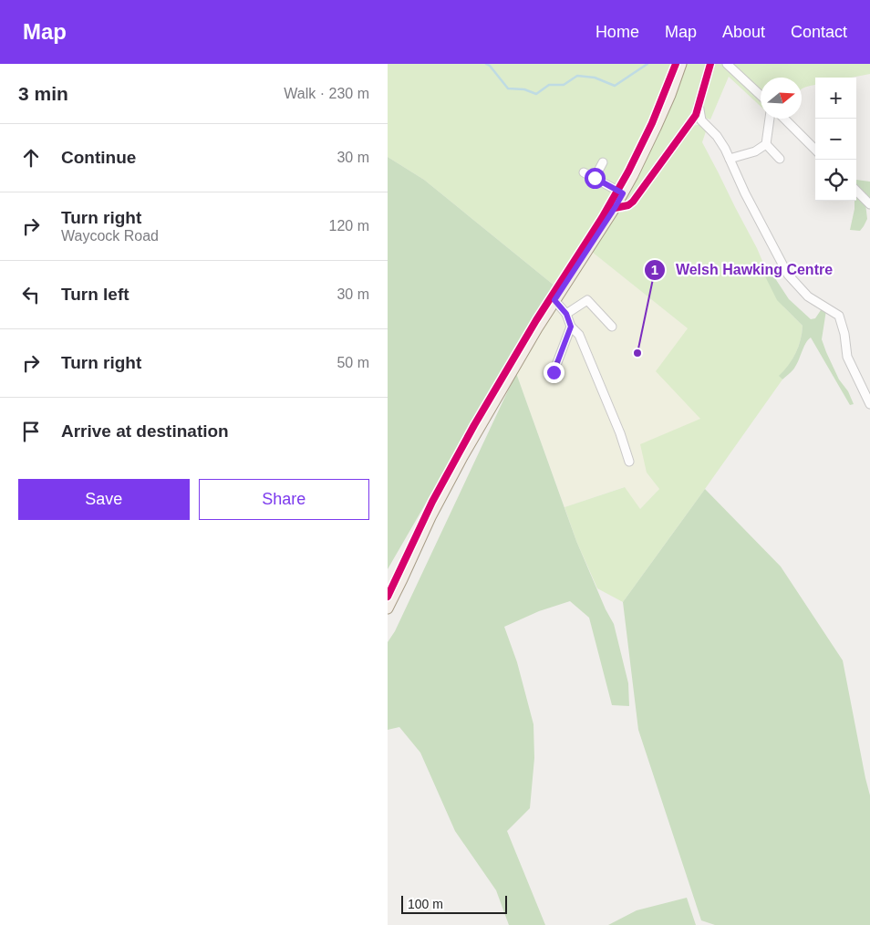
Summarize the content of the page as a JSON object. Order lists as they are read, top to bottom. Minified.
{"places":["Welsh Hawking Centre"],"scale_bar":"100 m","north":"right","page":{"header":"Map","nav":["Home","Map","About","Contact"],"heading":["3 min","Walk · 230 m"],"map_buttons":["+","−"],"list":[["Continue","30 m"],["Turn right","Waycock Road","120 m"],["Turn left","30 m"],["Turn right","50 m"],"Arrive at destination"],"buttons":["Save","Share"],"scale":"100 m"}}
